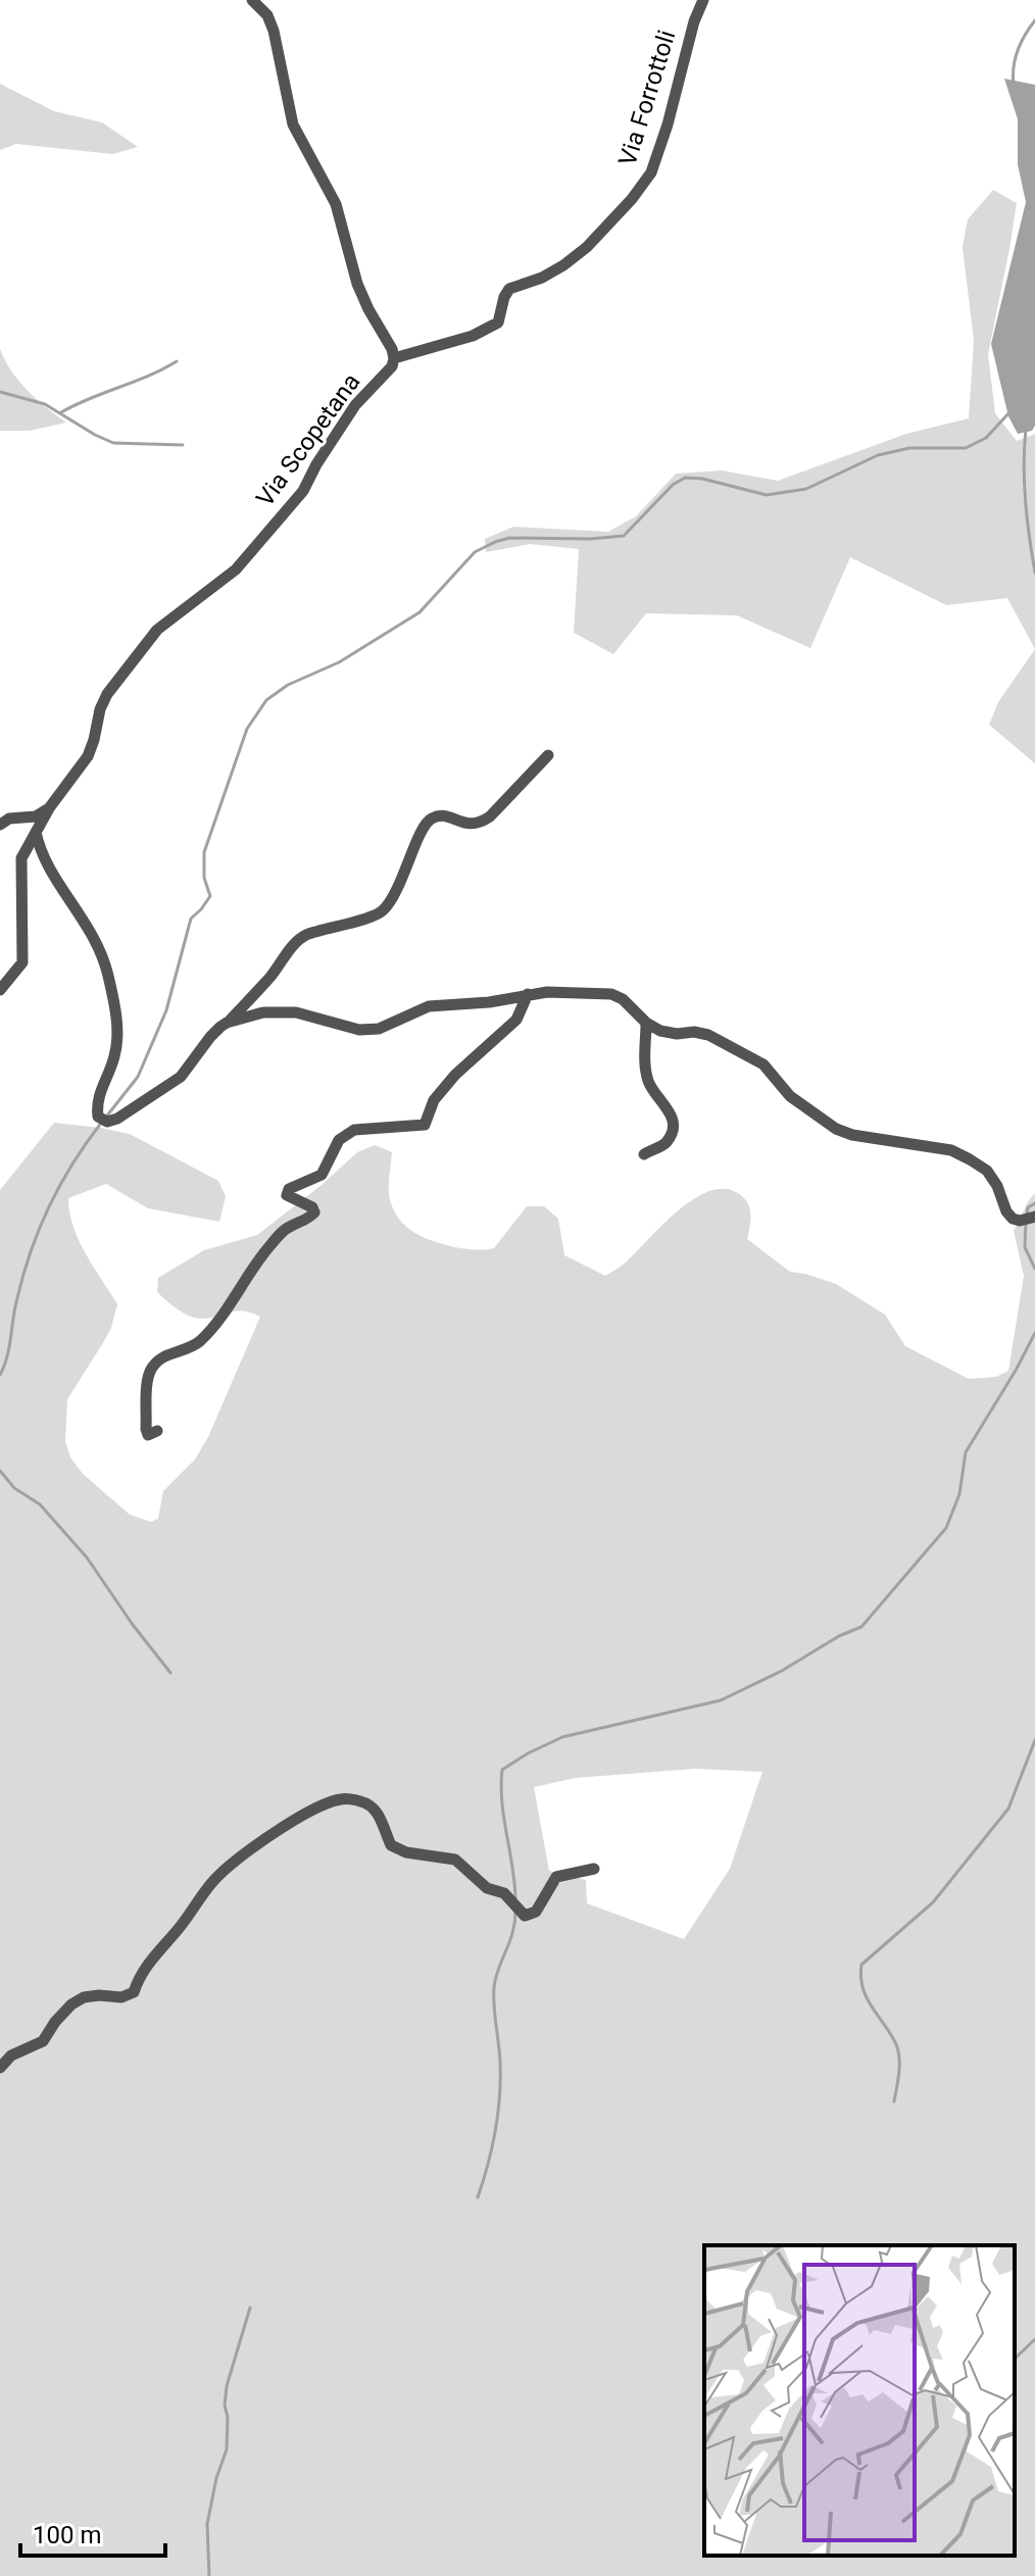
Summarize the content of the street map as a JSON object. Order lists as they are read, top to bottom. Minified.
{"streets":{"street":["Via Forrottoli","Via Scopetana"]},"crossings":[["Via Forrottoli","Via Scopetana"]],"scale_bar":"100 m"}
